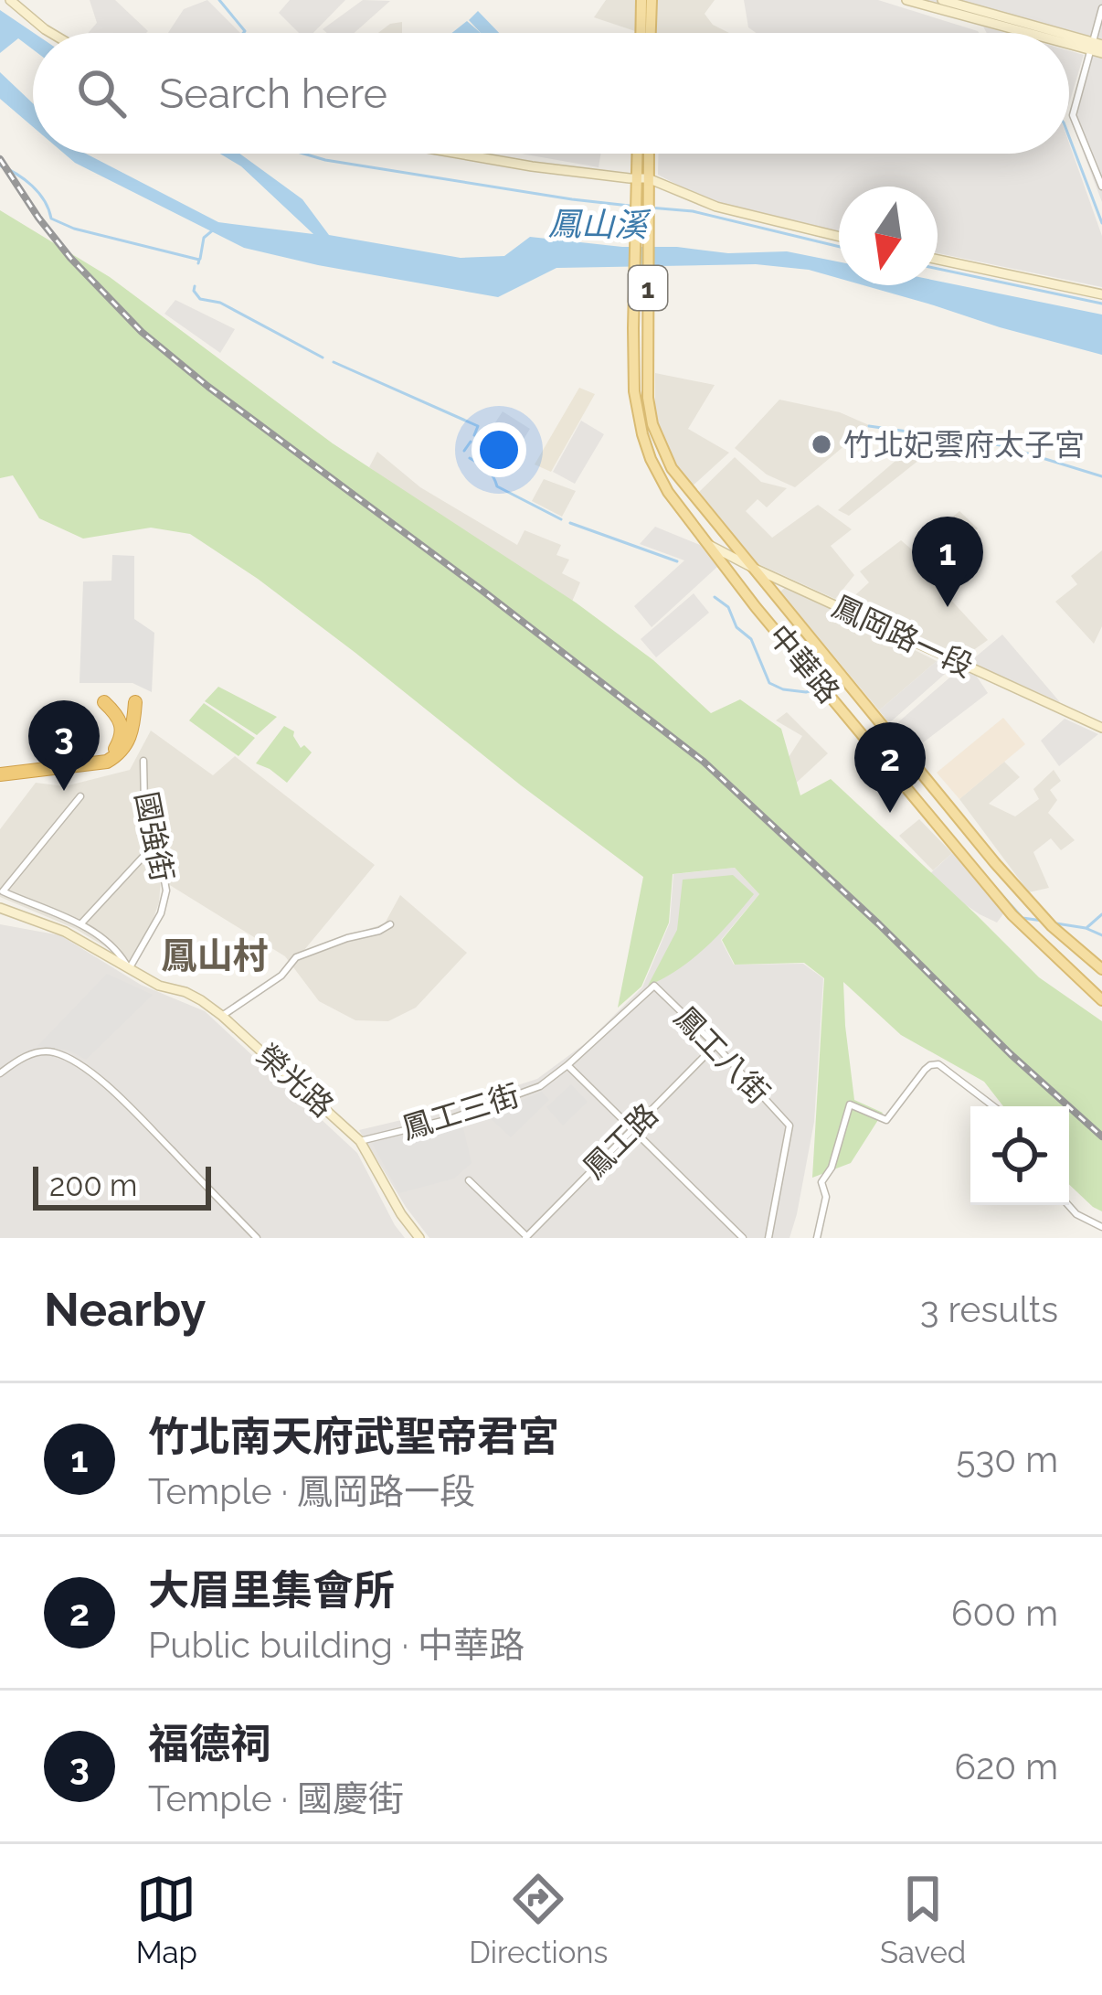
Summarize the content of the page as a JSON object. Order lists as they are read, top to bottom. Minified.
{"streets":{"main road":["1","中華路"],"street":["鳳岡路一段","國強街","鳳工八街","榮光路","鳳工三街","鳳工路"]},"crossings":[["1","中華路"],["鳳岡路一段","中華路"],["國強街","榮光路"],["鳳工八街","鳳工三街"],["鳳工八街","鳳工路"],["榮光路","鳳工三街"]],"districts":["鳳山村"],"water":["鳳山溪"],"places":["竹北妃雲府太子宮"],"scale_bar":"200 m","north":"bottom","page":{"search":"Search here","pins":["1","3","2"],"scale":"200 m","heading":["Nearby","3 results"],"list":[{"mark":"1","name":"竹北南天府武聖帝君宮","note":"Temple · 鳳岡路一段","value":"530 m"},{"mark":"2","name":"大眉里集會所","note":"Public building · 中華路","value":"600 m"},{"mark":"3","name":"福德祠","note":"Temple · 國慶街","value":"620 m"}],"nav":["Map","Directions","Saved"]}}
